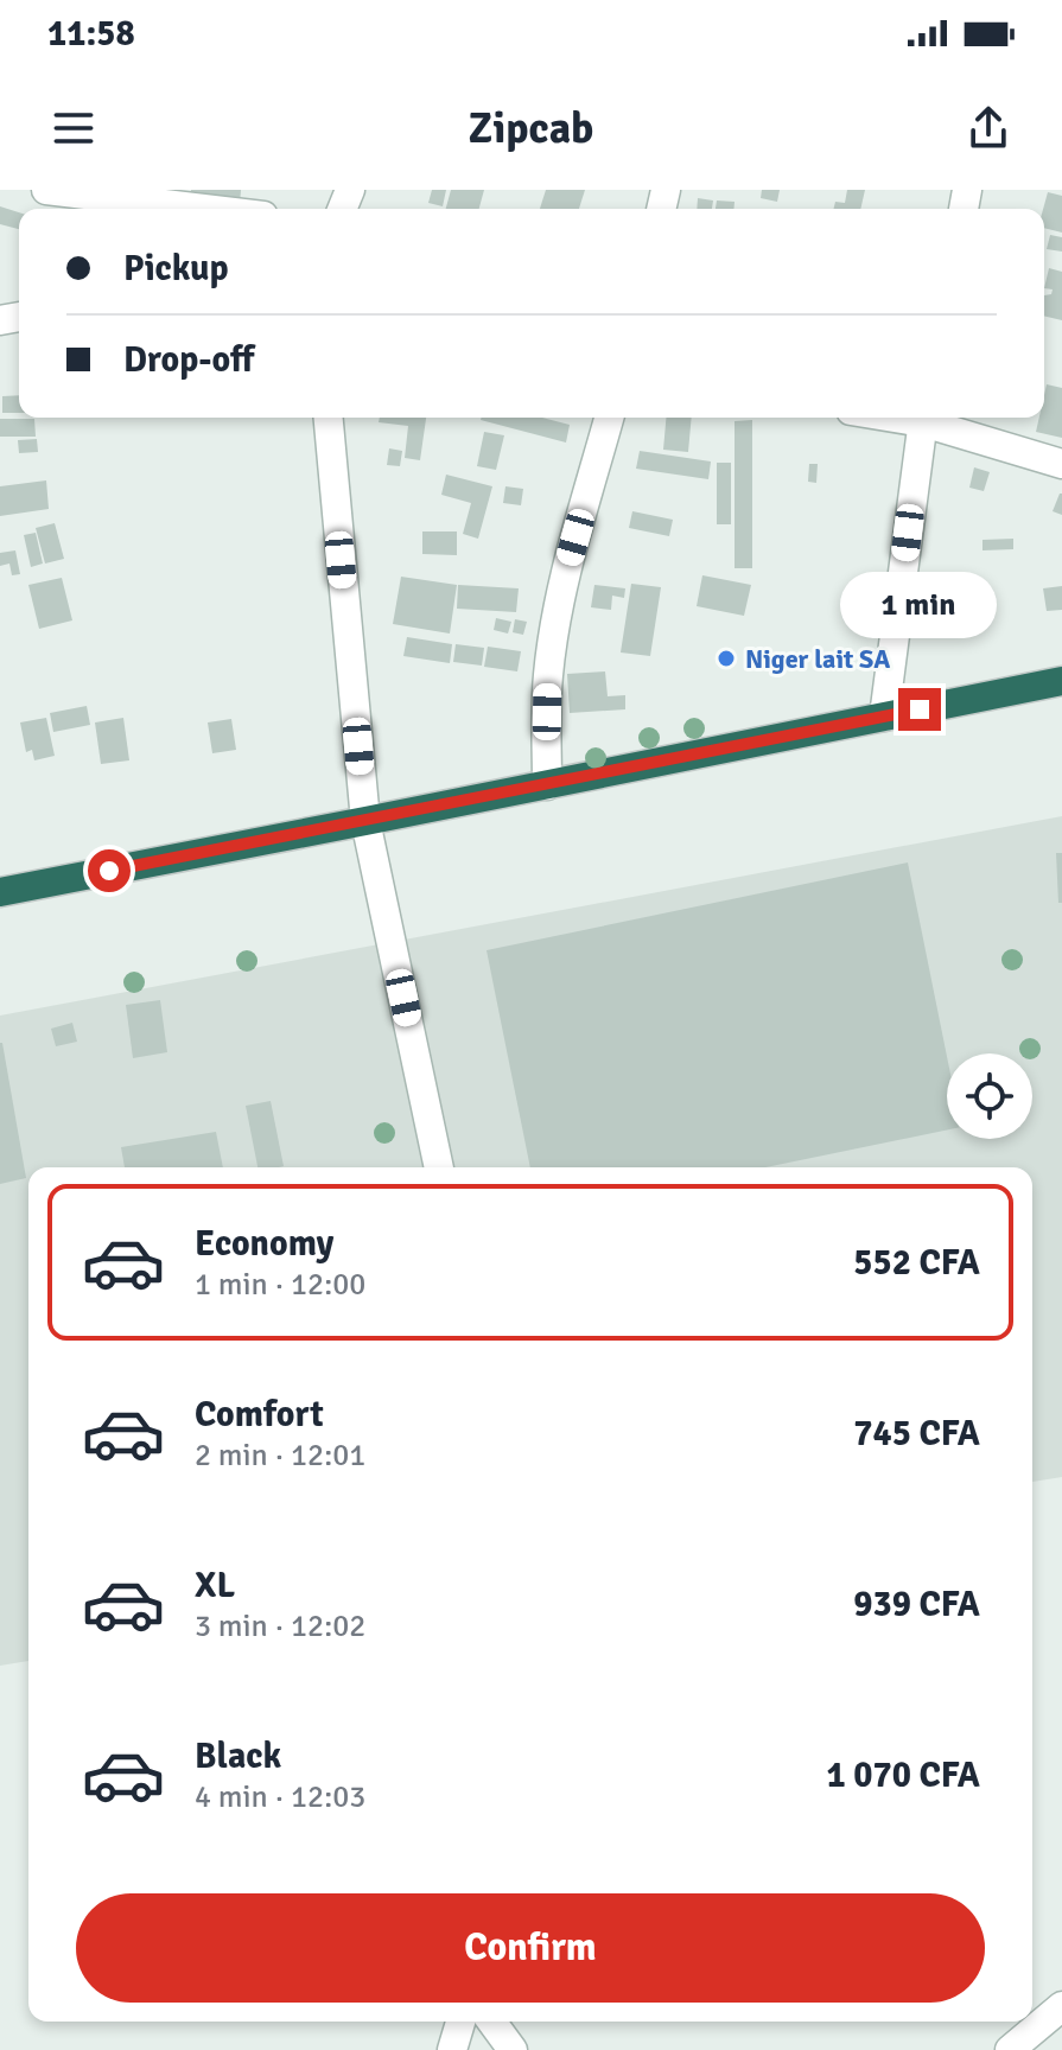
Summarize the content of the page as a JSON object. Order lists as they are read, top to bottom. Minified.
{"places":["Niger lait SA"],"page":{"status":"11:58","header":"Zipcab","banner":["Pickup","Drop-off"],"bubble":"1 min","list":[{"name":"Economy","note":"1 min · 12:00","value":"552 CFA"},{"name":"Comfort","note":"2 min · 12:01","value":"745 CFA"},{"name":"XL","note":"3 min · 12:02","value":"939 CFA"},{"name":"Black","note":"4 min · 12:03","value":"1 070 CFA"}],"buttons":"Confirm"}}
